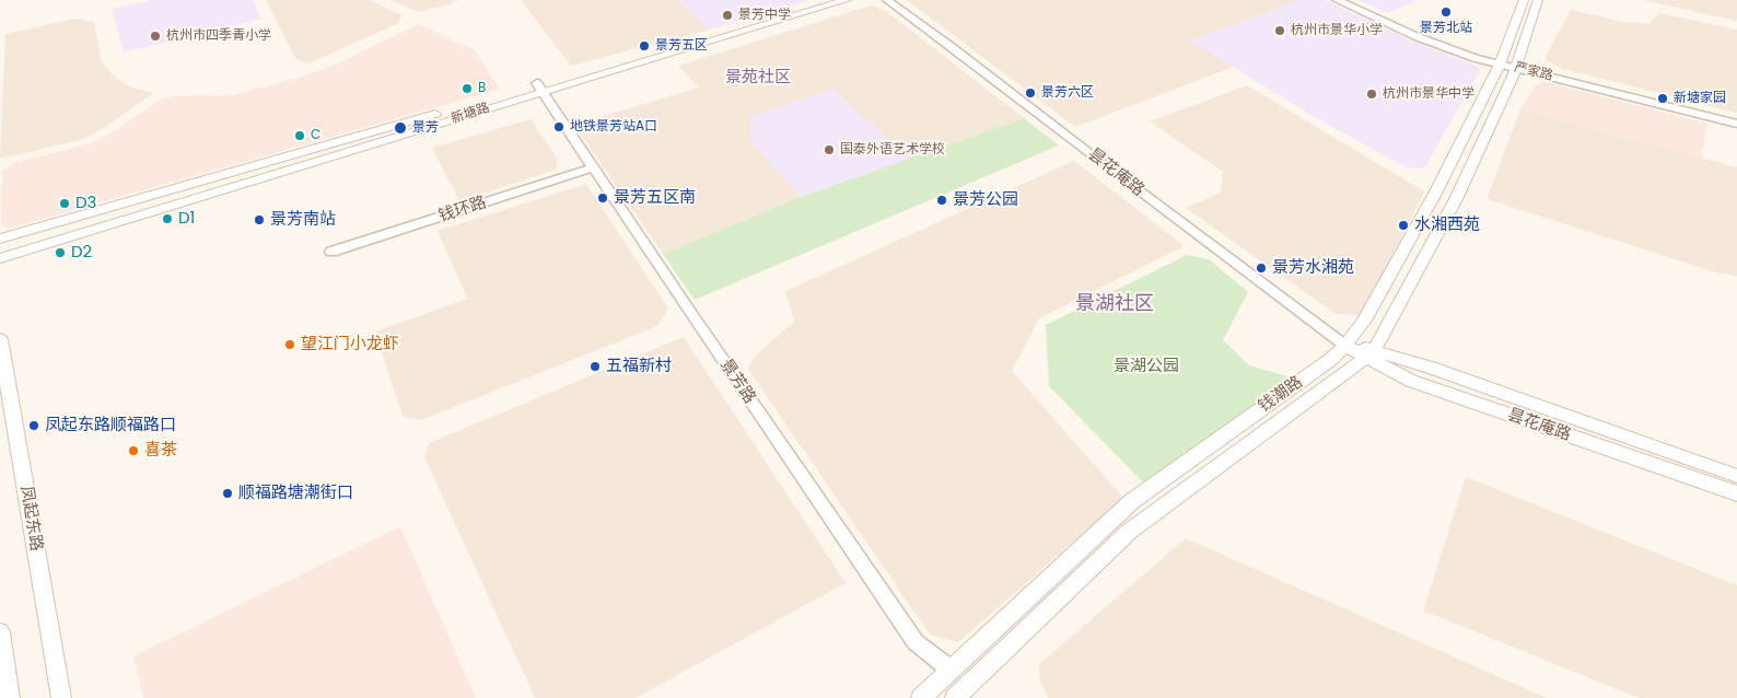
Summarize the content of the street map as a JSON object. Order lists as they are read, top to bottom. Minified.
{"streets":{"main road":["新塘路","昙花庵路","钱潮路","凤起东路"],"street":["严家路","钱环路","景芳路"]},"crossings":[["严家路","钱潮路"],["新塘路","景芳路"],["昙花庵路","钱潮路"],["钱环路","景芳路"],["景芳路","钱潮路"]],"districts":["景苑社区","景湖社区"],"parks":["景湖公园"],"places":["景芳北站","景芳中学","杭州市景华小学","杭州市四季青小学","景芳五区","B","景芳六区","杭州市景华中学","新塘家园","地铁景芳站A口","景芳","C","国泰外语艺术学校","景芳五区南","景芳公园","D3","D1","景芳南站","水湘西苑","D2","景芳水湘苑","望江门小龙虾","五福新村","凤起东路顺福路口","喜茶","顺福路塘潮街口"]}
